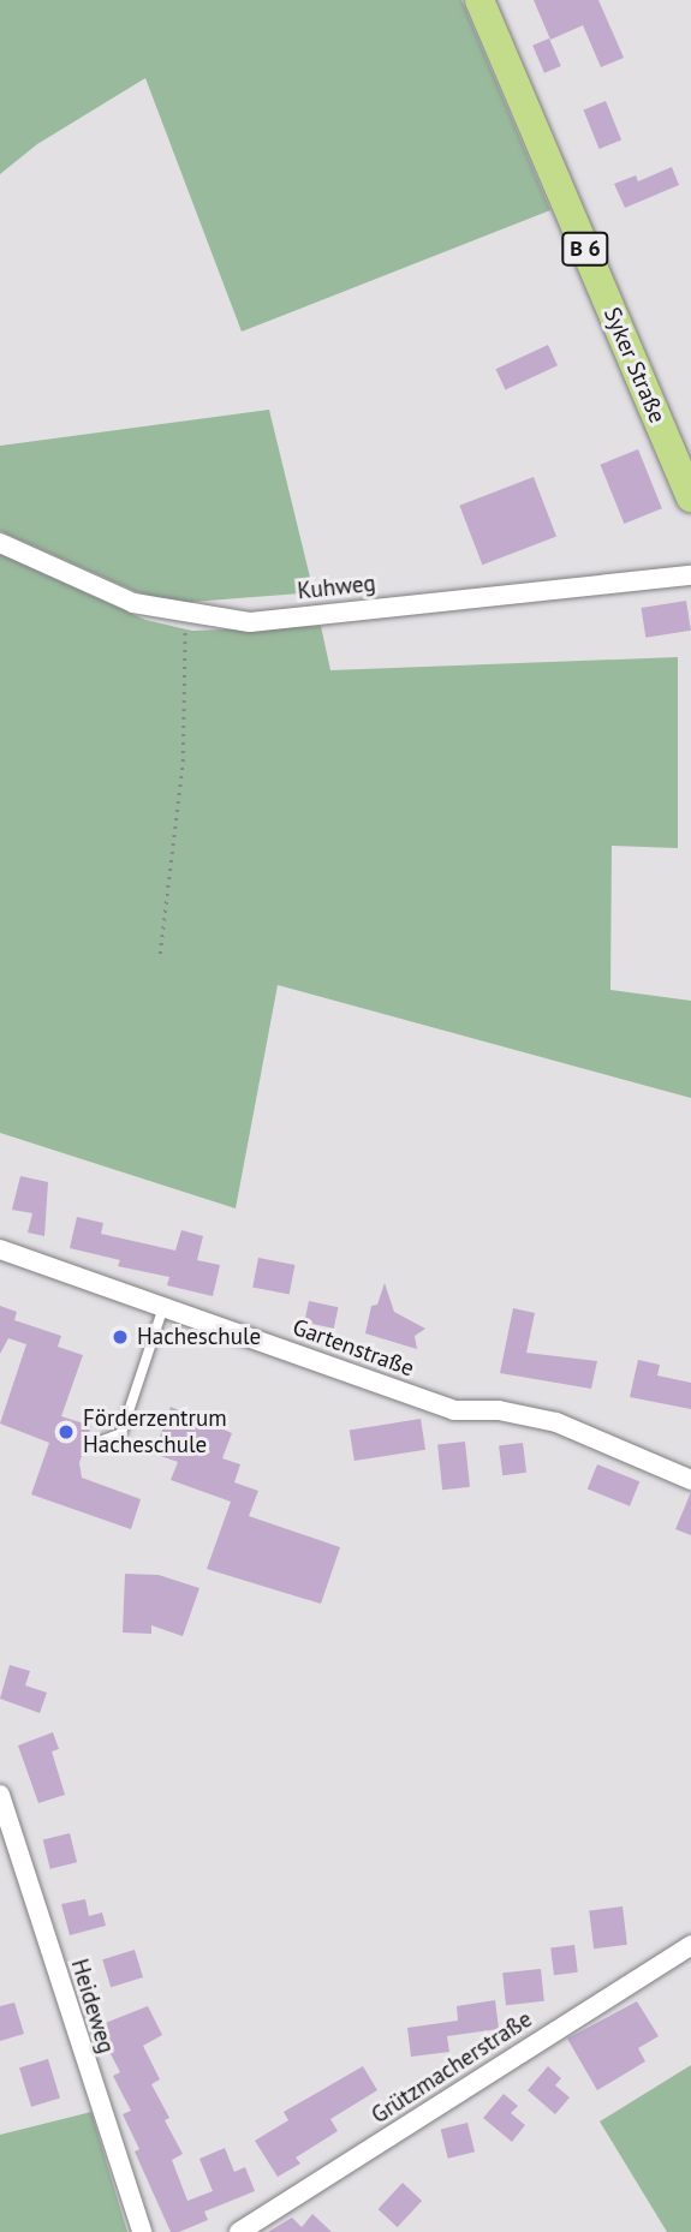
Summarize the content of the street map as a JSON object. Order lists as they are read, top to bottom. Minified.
{"streets":{"main road":["B 6","Syker Straße"],"street":["Kuhweg","Gartenstraße","Heideweg","Grützmacherstraße"]},"places":["Hacheschule","Förderzentrum Hacheschule"]}
